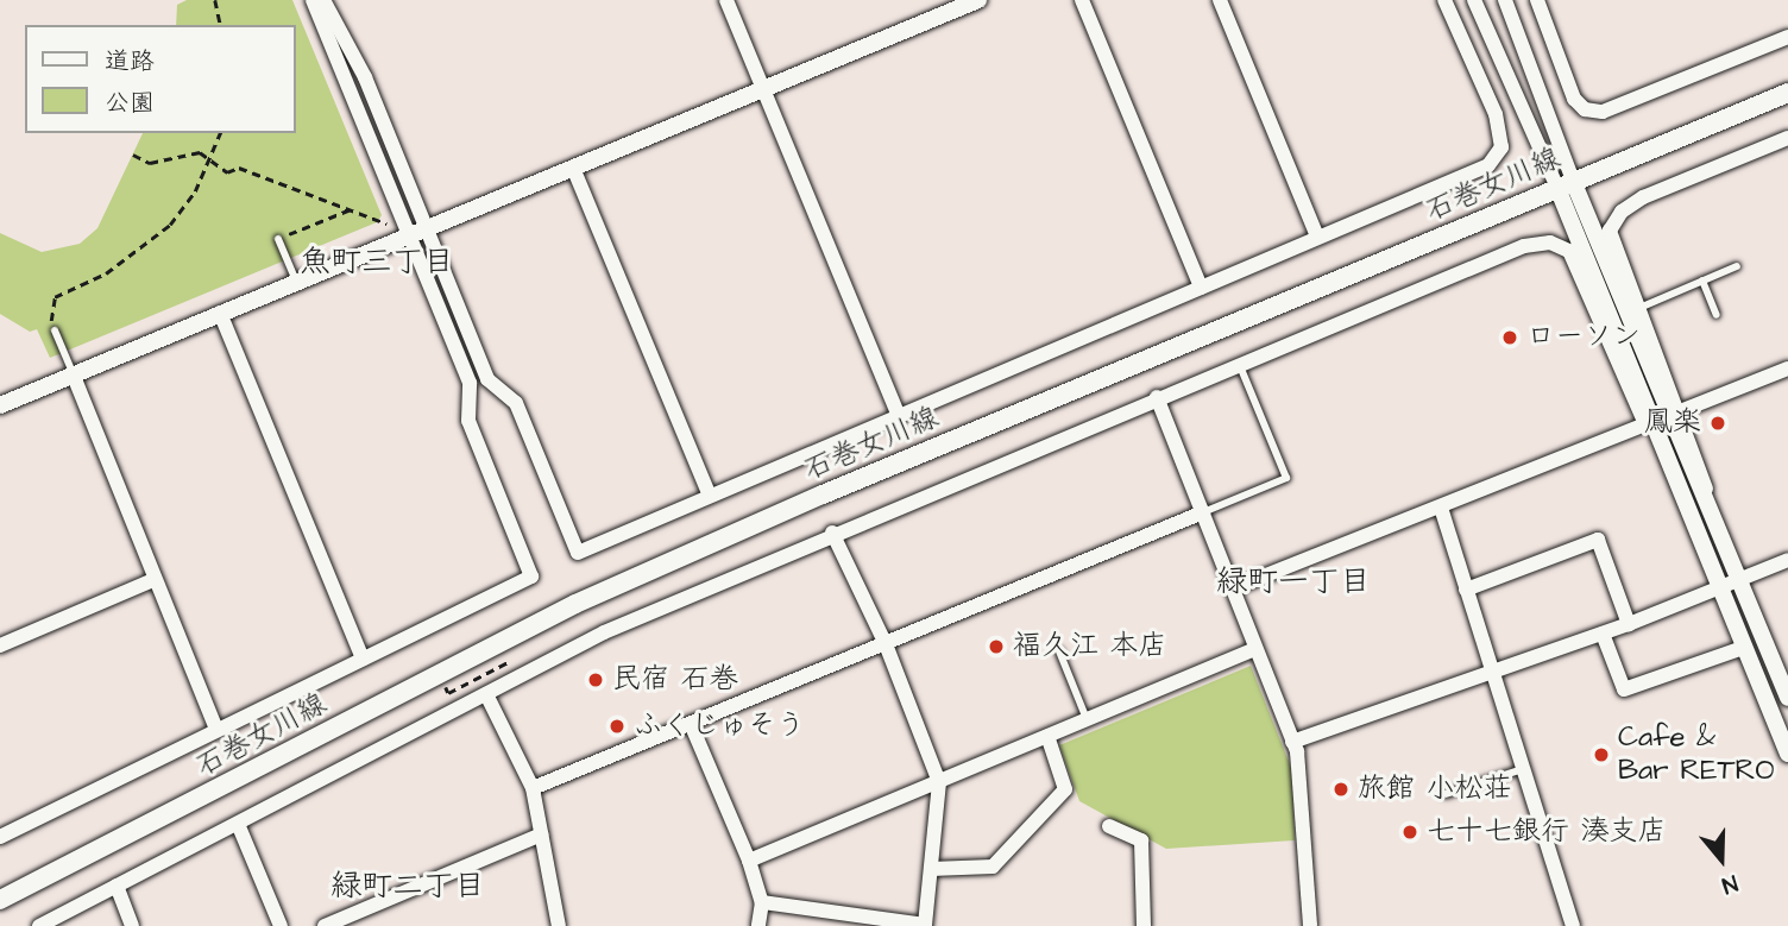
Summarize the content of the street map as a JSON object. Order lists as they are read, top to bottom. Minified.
{"streets":{"main road":["石巻女川線"]},"districts":["魚町三丁目","緑町一丁目","緑町二丁目"],"places":["ローソン","鳳楽","福久江 本店","民宿 石巻","ふくじゅそう","Cafe & Bar RETRO","旅館 小松荘","七十七銀行 湊支店"],"legend":["道路","公園"],"north":"bottom"}
